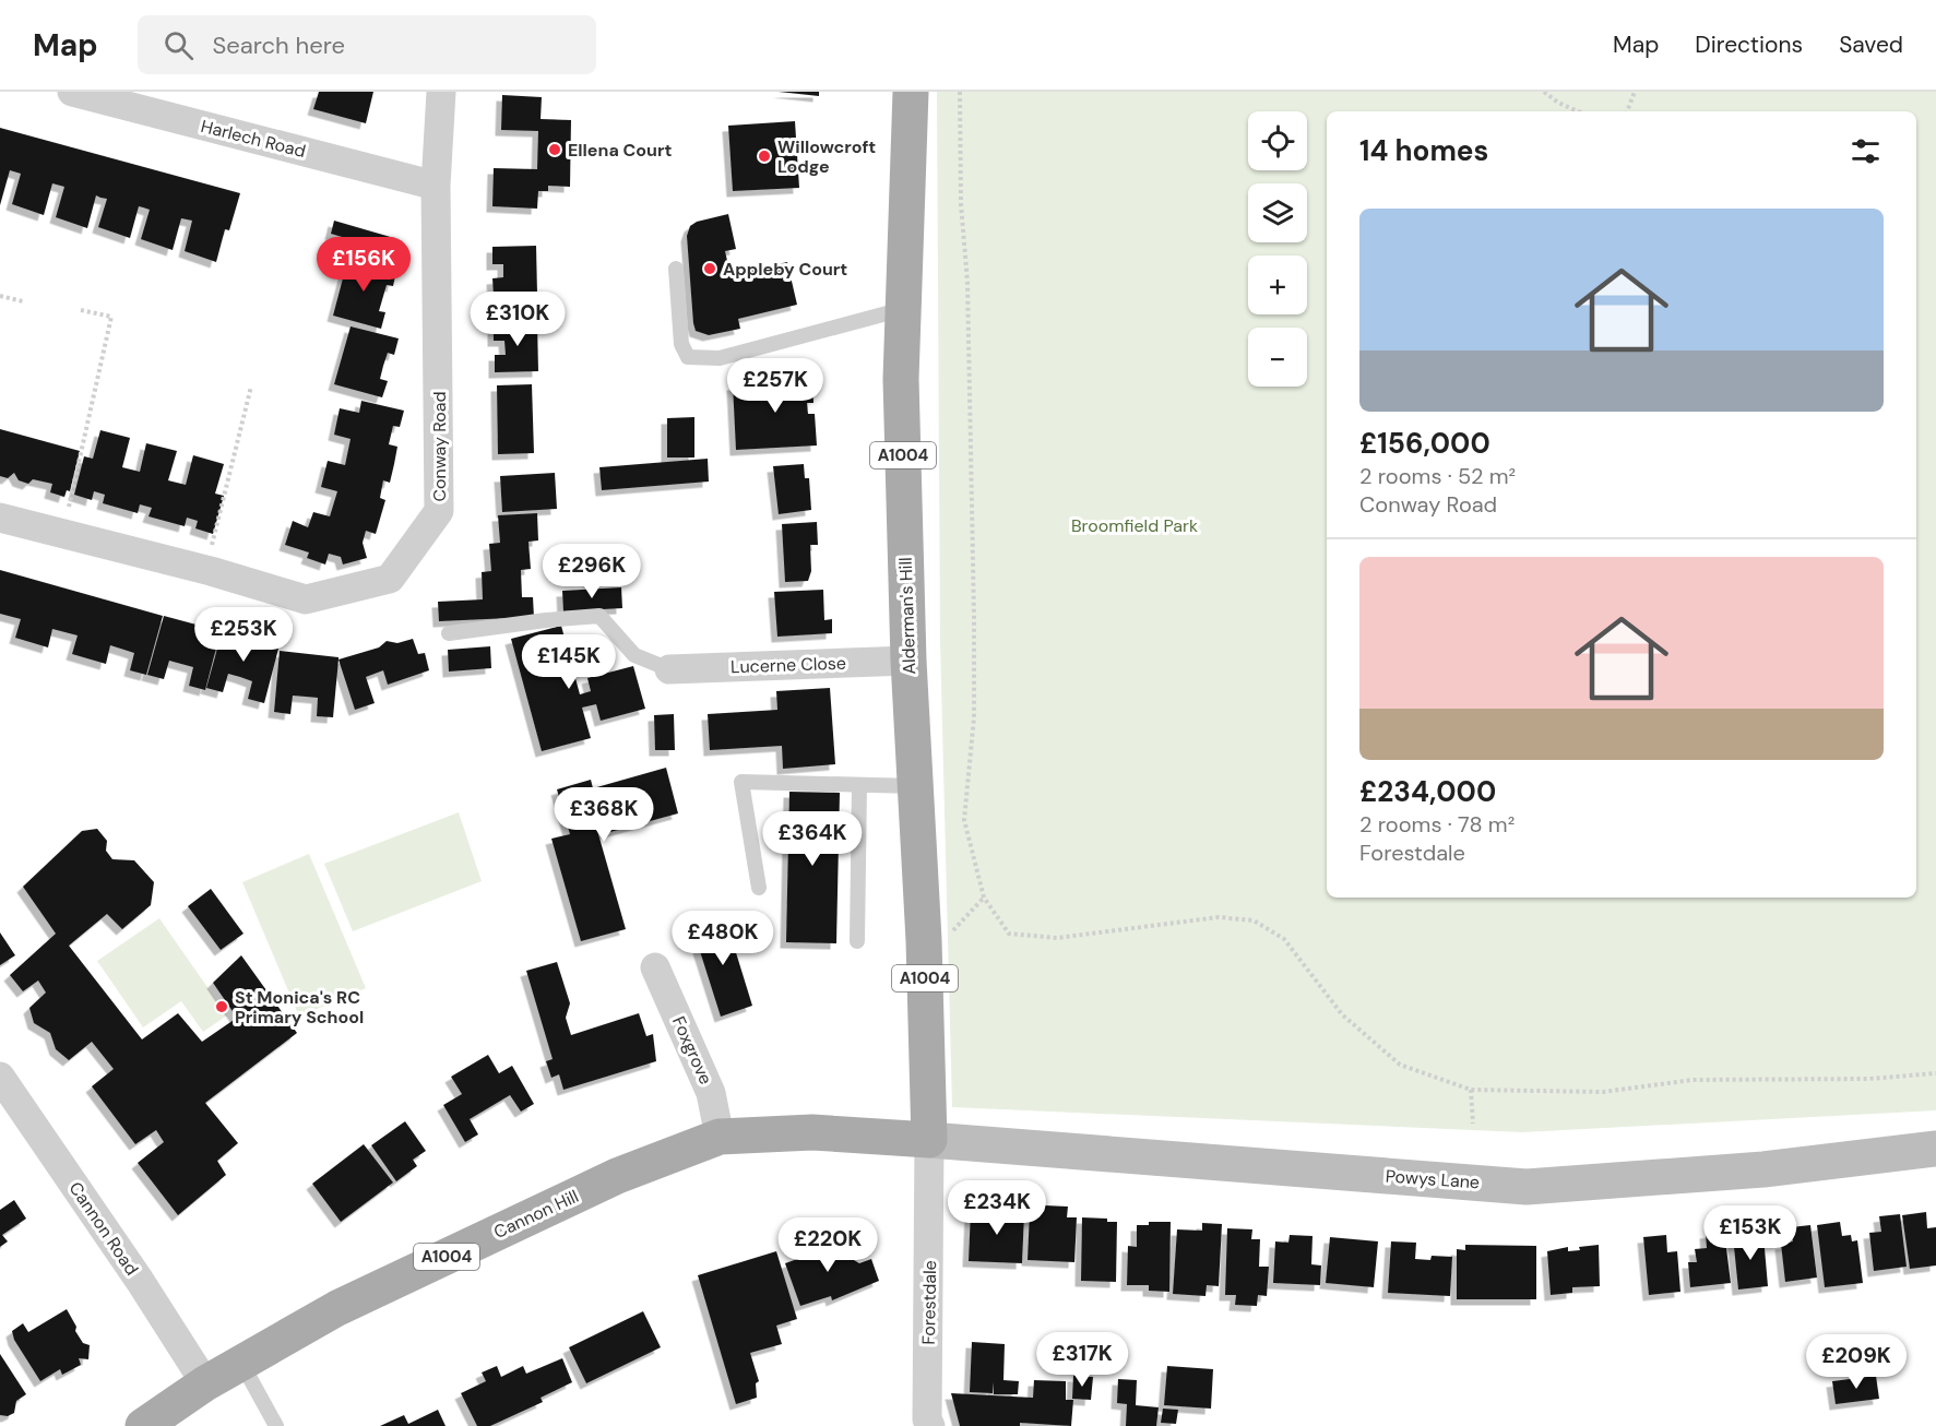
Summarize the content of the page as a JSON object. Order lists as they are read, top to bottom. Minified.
{"streets":{"main road":["A1004","Alderman's Hill","Powys Lane","Cannon Hill"],"street":["Harlech Road","Conway Road","Lucerne Close","Foxgrove","Cannon Road","Forestdale"]},"crossings":[["Harlech Road","Conway Road"],["Alderman's Hill","Lucerne Close"],["Alderman's Hill","Powys Lane"],["Alderman's Hill","Cannon Hill"],["Alderman's Hill","Forestdale"],["Foxgrove","Cannon Hill"],["Powys Lane","Cannon Hill"],["Powys Lane","Forestdale"],["Cannon Hill","Cannon Road"],["Cannon Hill","Forestdale"]],"parks":["Broomfield Park"],"places":["Ellena Court","Willowcroft Lodge","Appleby Court","St Monica's RC Primary School"],"page":{"header":"Map","search":"Search here","nav":["Map","Directions","Saved"],"map_buttons":["+","−"],"heading":"14 homes","list":[{"name":"£156,000","note":"2 rooms · 52 m² · Conway Road"},{"name":"£234,000","note":"2 rooms · 78 m² · Forestdale"}],"price":["£156K","£310K","£257K","£296K","£253K","£145K","£368K","£364K","£480K","£234K","£153K","£220K","£317K","£209K"]}}
